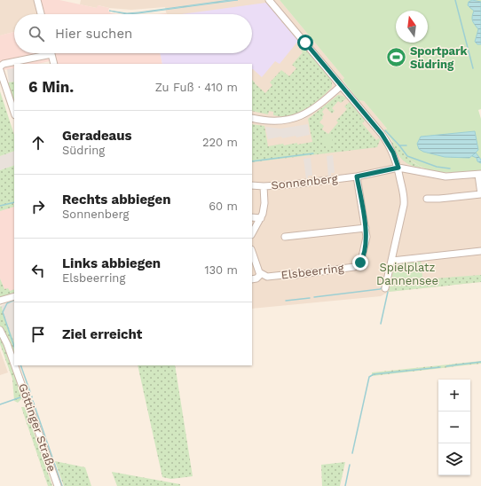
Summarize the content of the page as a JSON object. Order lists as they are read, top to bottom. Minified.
{"streets":{"street":["Sonnenberg","Elsbeerring","Göttinger Straße"]},"crossings":[["Sonnenberg","Elsbeerring"]],"parks":["Spielplatz Dannensee"],"places":{"sports":["Sportpark Südring"]},"north":"top","page":{"search":"Hier suchen","heading":["6 Min.","Zu Fuß · 410 m"],"list":[["Geradeaus","Südring","220 m"],["Rechts abbiegen","Sonnenberg","60 m"],["Links abbiegen","Elsbeerring","130 m"],"Ziel erreicht"],"map_buttons":["+","−"]}}
